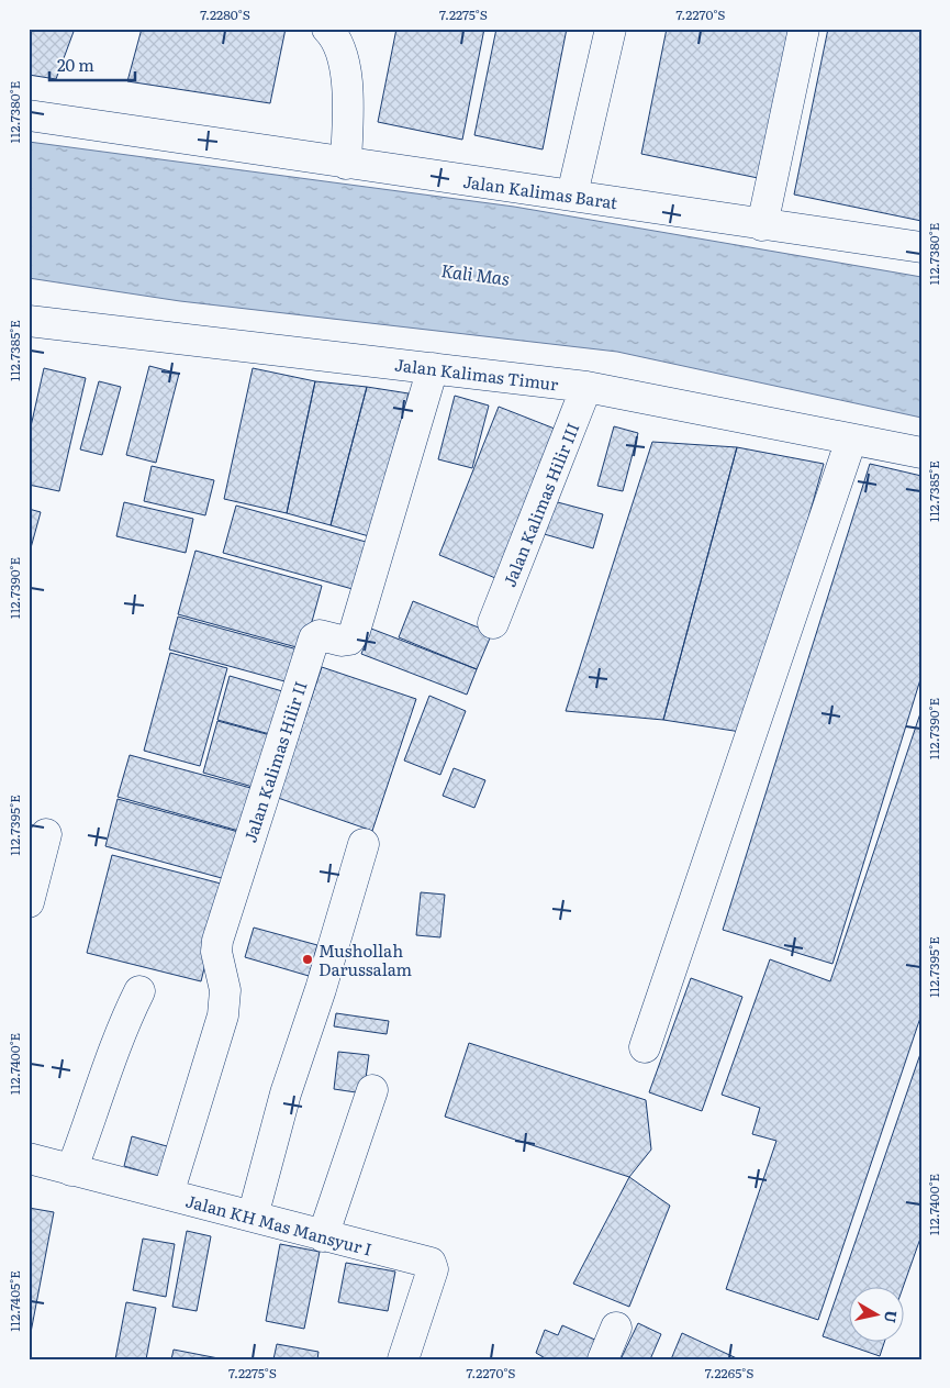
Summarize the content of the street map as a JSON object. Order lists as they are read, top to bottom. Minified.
{"streets":{"street":["Jalan Kalimas Barat","Jalan Kalimas Timur","Jalan Kalimas Hilir III","Jalan Kalimas Hilir II","Jalan KH Mas Mansyur I"]},"crossings":[["Jalan Kalimas Timur","Jalan Kalimas Hilir III"],["Jalan Kalimas Timur","Jalan Kalimas Hilir II"],["Jalan Kalimas Hilir II","Jalan KH Mas Mansyur I"]],"water":["Kali Mas"],"places":["Mushollah Darussalam"],"scale_bar":"20 m","north":"right","coordinates":["7.2280°S","7.2275°S","7.2270°S","112.7380°E","112.7385°E","112.7390°E","112.7395°E","112.7400°E","112.7405°E","7.2265°S"]}
